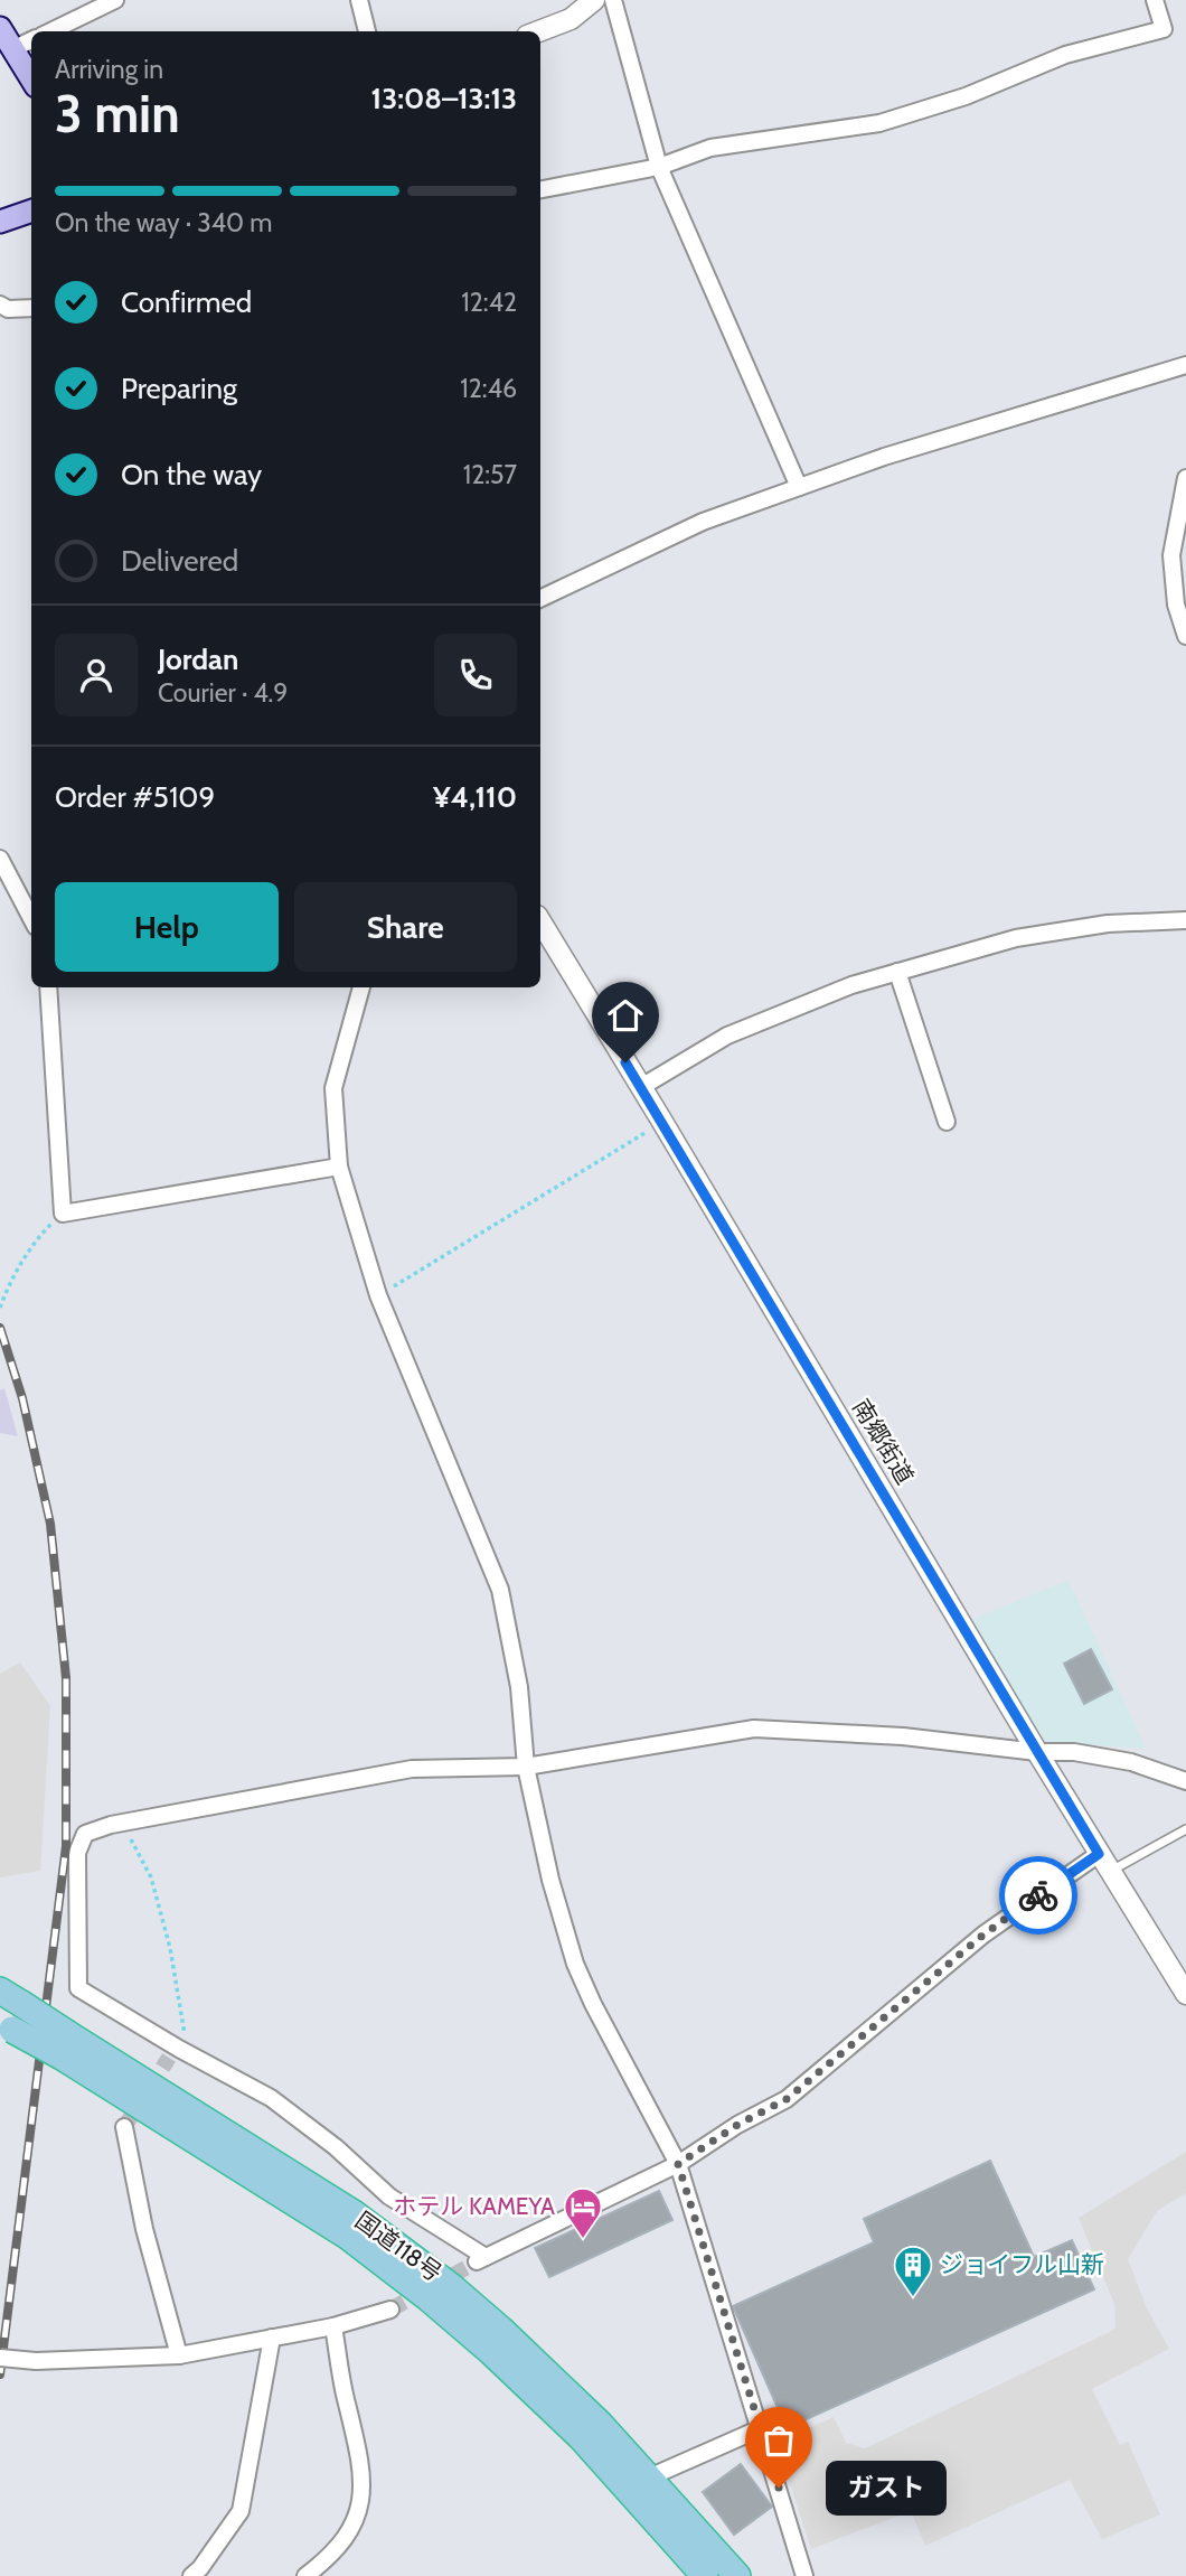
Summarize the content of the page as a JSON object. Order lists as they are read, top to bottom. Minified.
{"streets":{"highway":["国道118号"],"street":["南郷街道"]},"places":{"hotel":["ホテル KAMEYA"],"building":["ジョイフル山新"],"other":["ガスト"]},"page":{"heading":["3 min","Arriving in","13:08–13:13"],"panel":["Jordan","Courier · 4.9","Order #5109","¥4,110"],"bar":"On the way · 340 m","list":[["Confirmed","12:42"],["Preparing","12:46"],["On the way","12:57"],"Delivered"],"buttons":["Help","Share"],"bubble":"ガスト"}}
